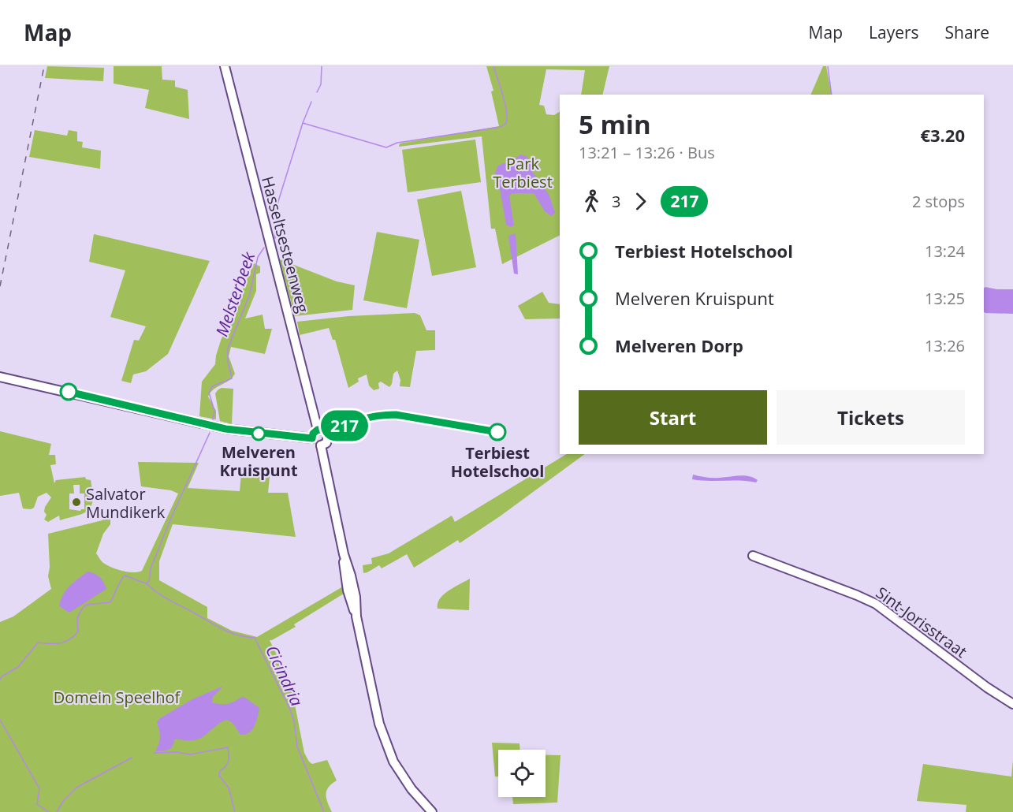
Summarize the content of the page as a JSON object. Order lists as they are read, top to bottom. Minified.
{"streets":{"main road":["Hasseltsesteenweg","Sint-Jorisstraat"]},"water":["Melsterbeek","Cicindria"],"parks":["Park Terbiest","Domein Speelhof"],"places":["Terbiest Hotelschool","Melveren Kruispunt","Salvator Mundikerk"],"lines":["bus line 217"],"page":{"header":"Map","nav":["Map","Layers","Share"],"on_map":"217","heading":["5 min","13:21 – 13:26 · Bus","€3.20"],"legs":["3","217","2 stops"],"list":[{"name":"Terbiest Hotelschool","value":"13:24"},{"name":"Melveren Kruispunt","value":"13:25"},{"name":"Melveren Dorp","value":"13:26"}],"buttons":["Start","Tickets"]}}
